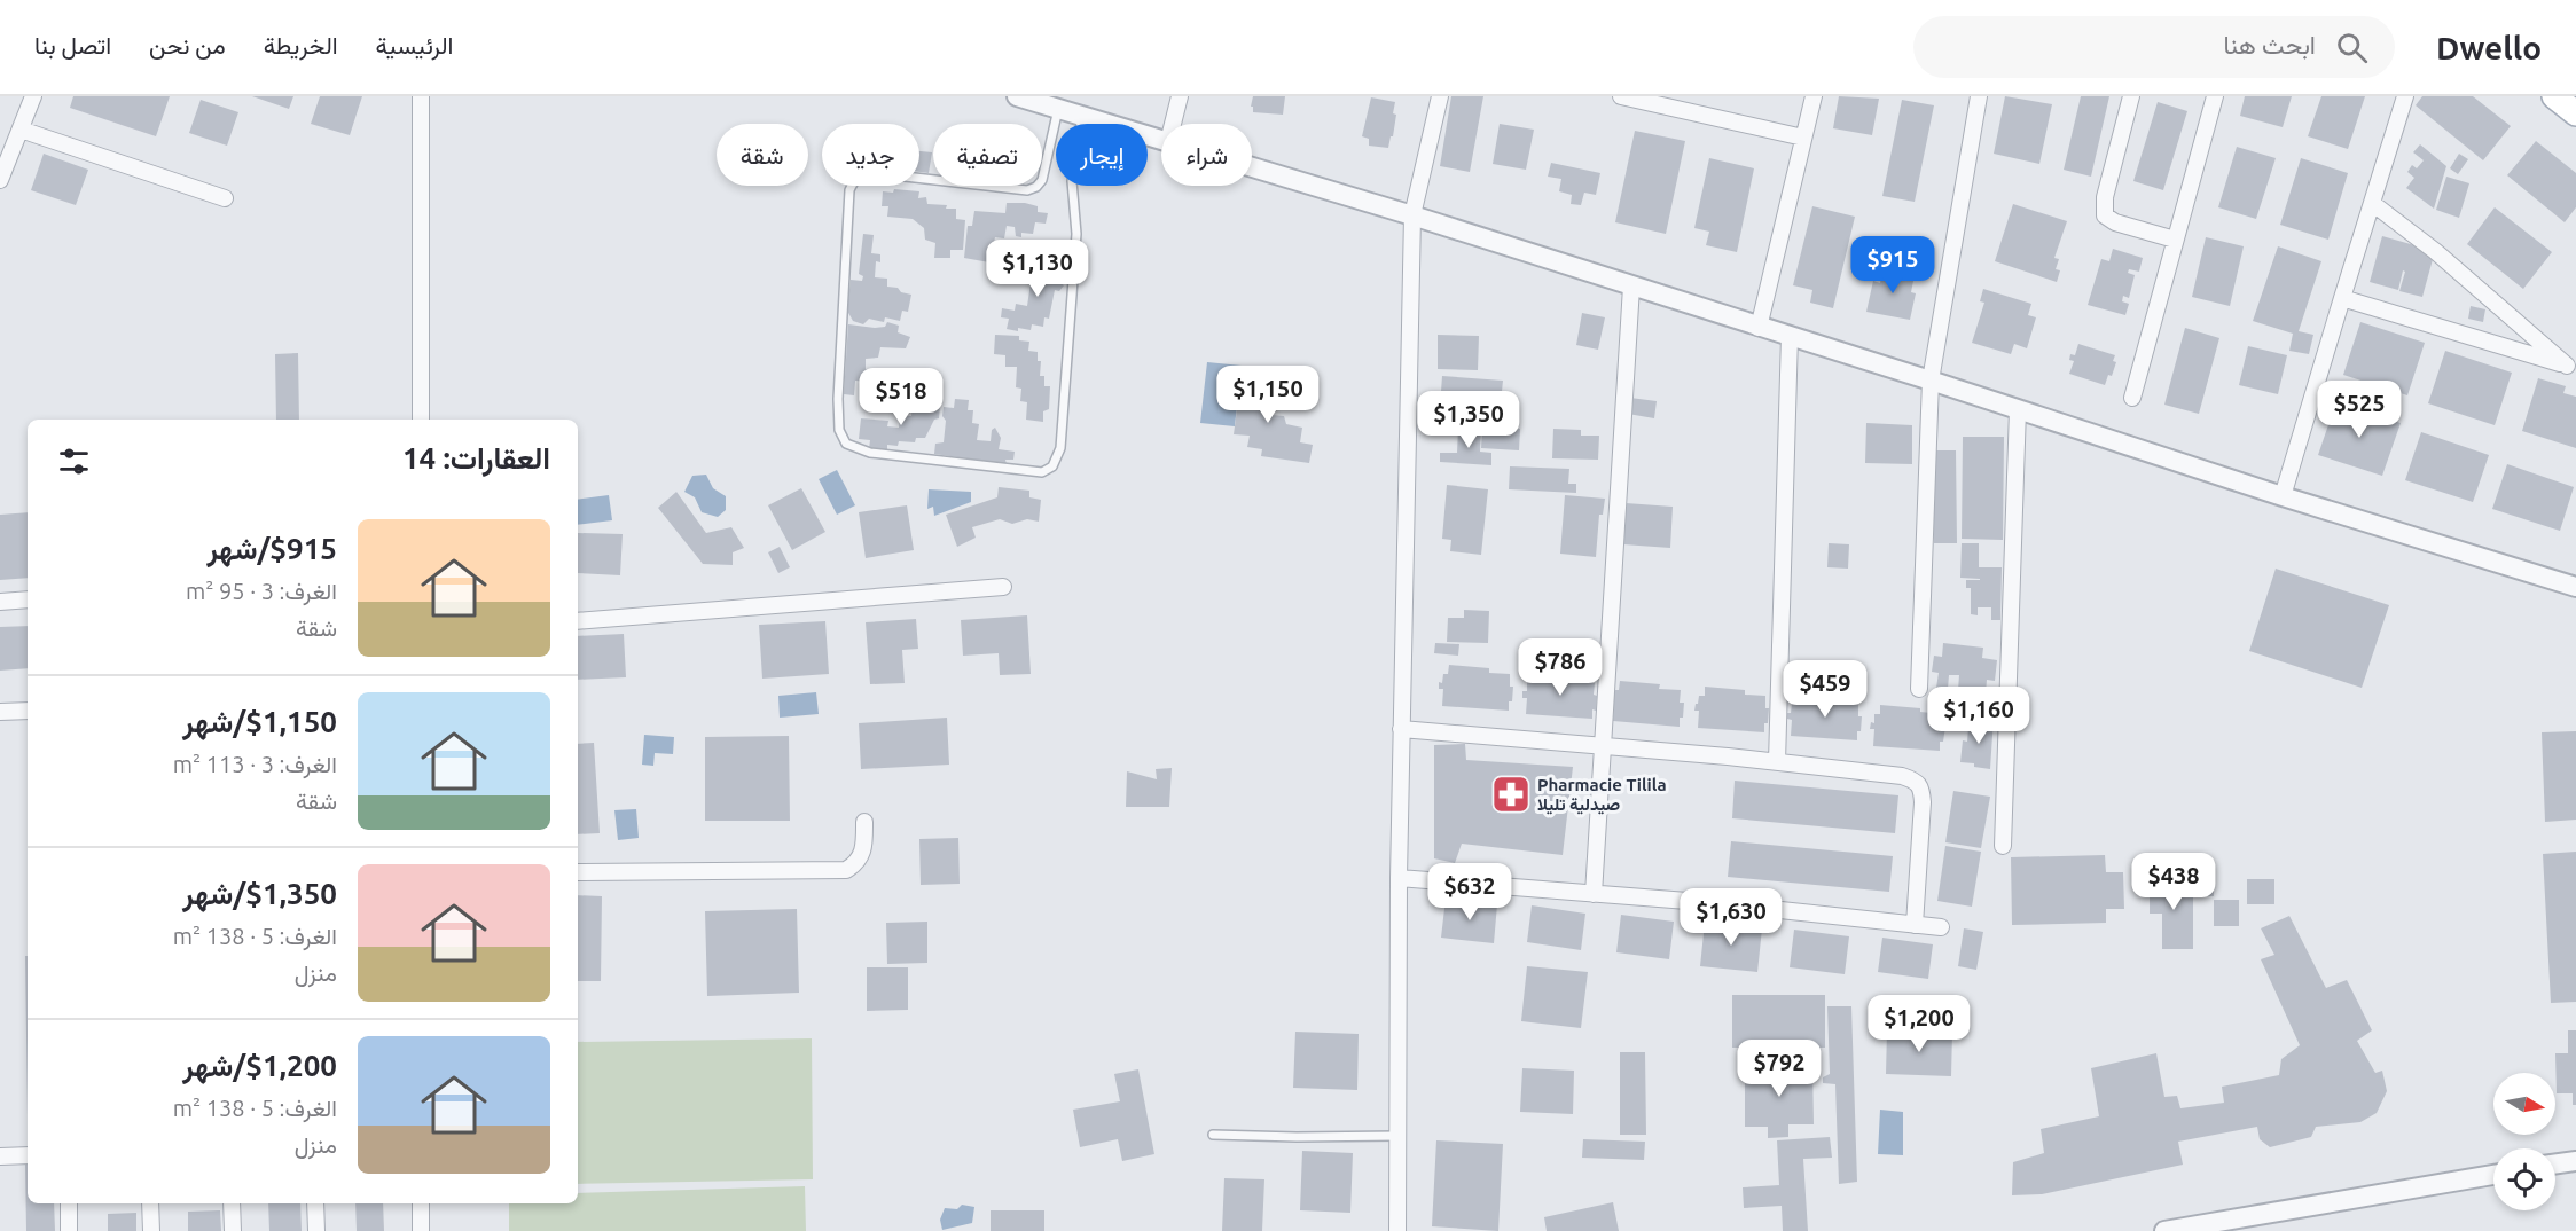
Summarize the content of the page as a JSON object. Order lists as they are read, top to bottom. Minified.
{"places":{"pharmacy":["Pharmacie Tilila صيدلية تليلا"]},"north":"right","page":{"header":"Dwello","search":"ابحث هنا","nav":["الرئيسية","الخريطة","من نحن","اتصل بنا"],"chip":["شراء","إيجار","تصفية","جديد","شقة"],"price":["$915","$1,130","$1,150","$518","$525","$1,350","$786","$459","$1,160","$438","$632","$1,630","$1,200","$792"],"heading":"العقارات: 14","list":[{"name":"$915/شهر","note":"الغرف: 3 · 95 m² · شقة"},{"name":"$1,150/شهر","note":"الغرف: 3 · 113 m² · شقة"},{"name":"$1,350/شهر","note":"الغرف: 5 · 138 m² · منزل"},{"name":"$1,200/شهر","note":"الغرف: 5 · 138 m² · منزل"}]}}
